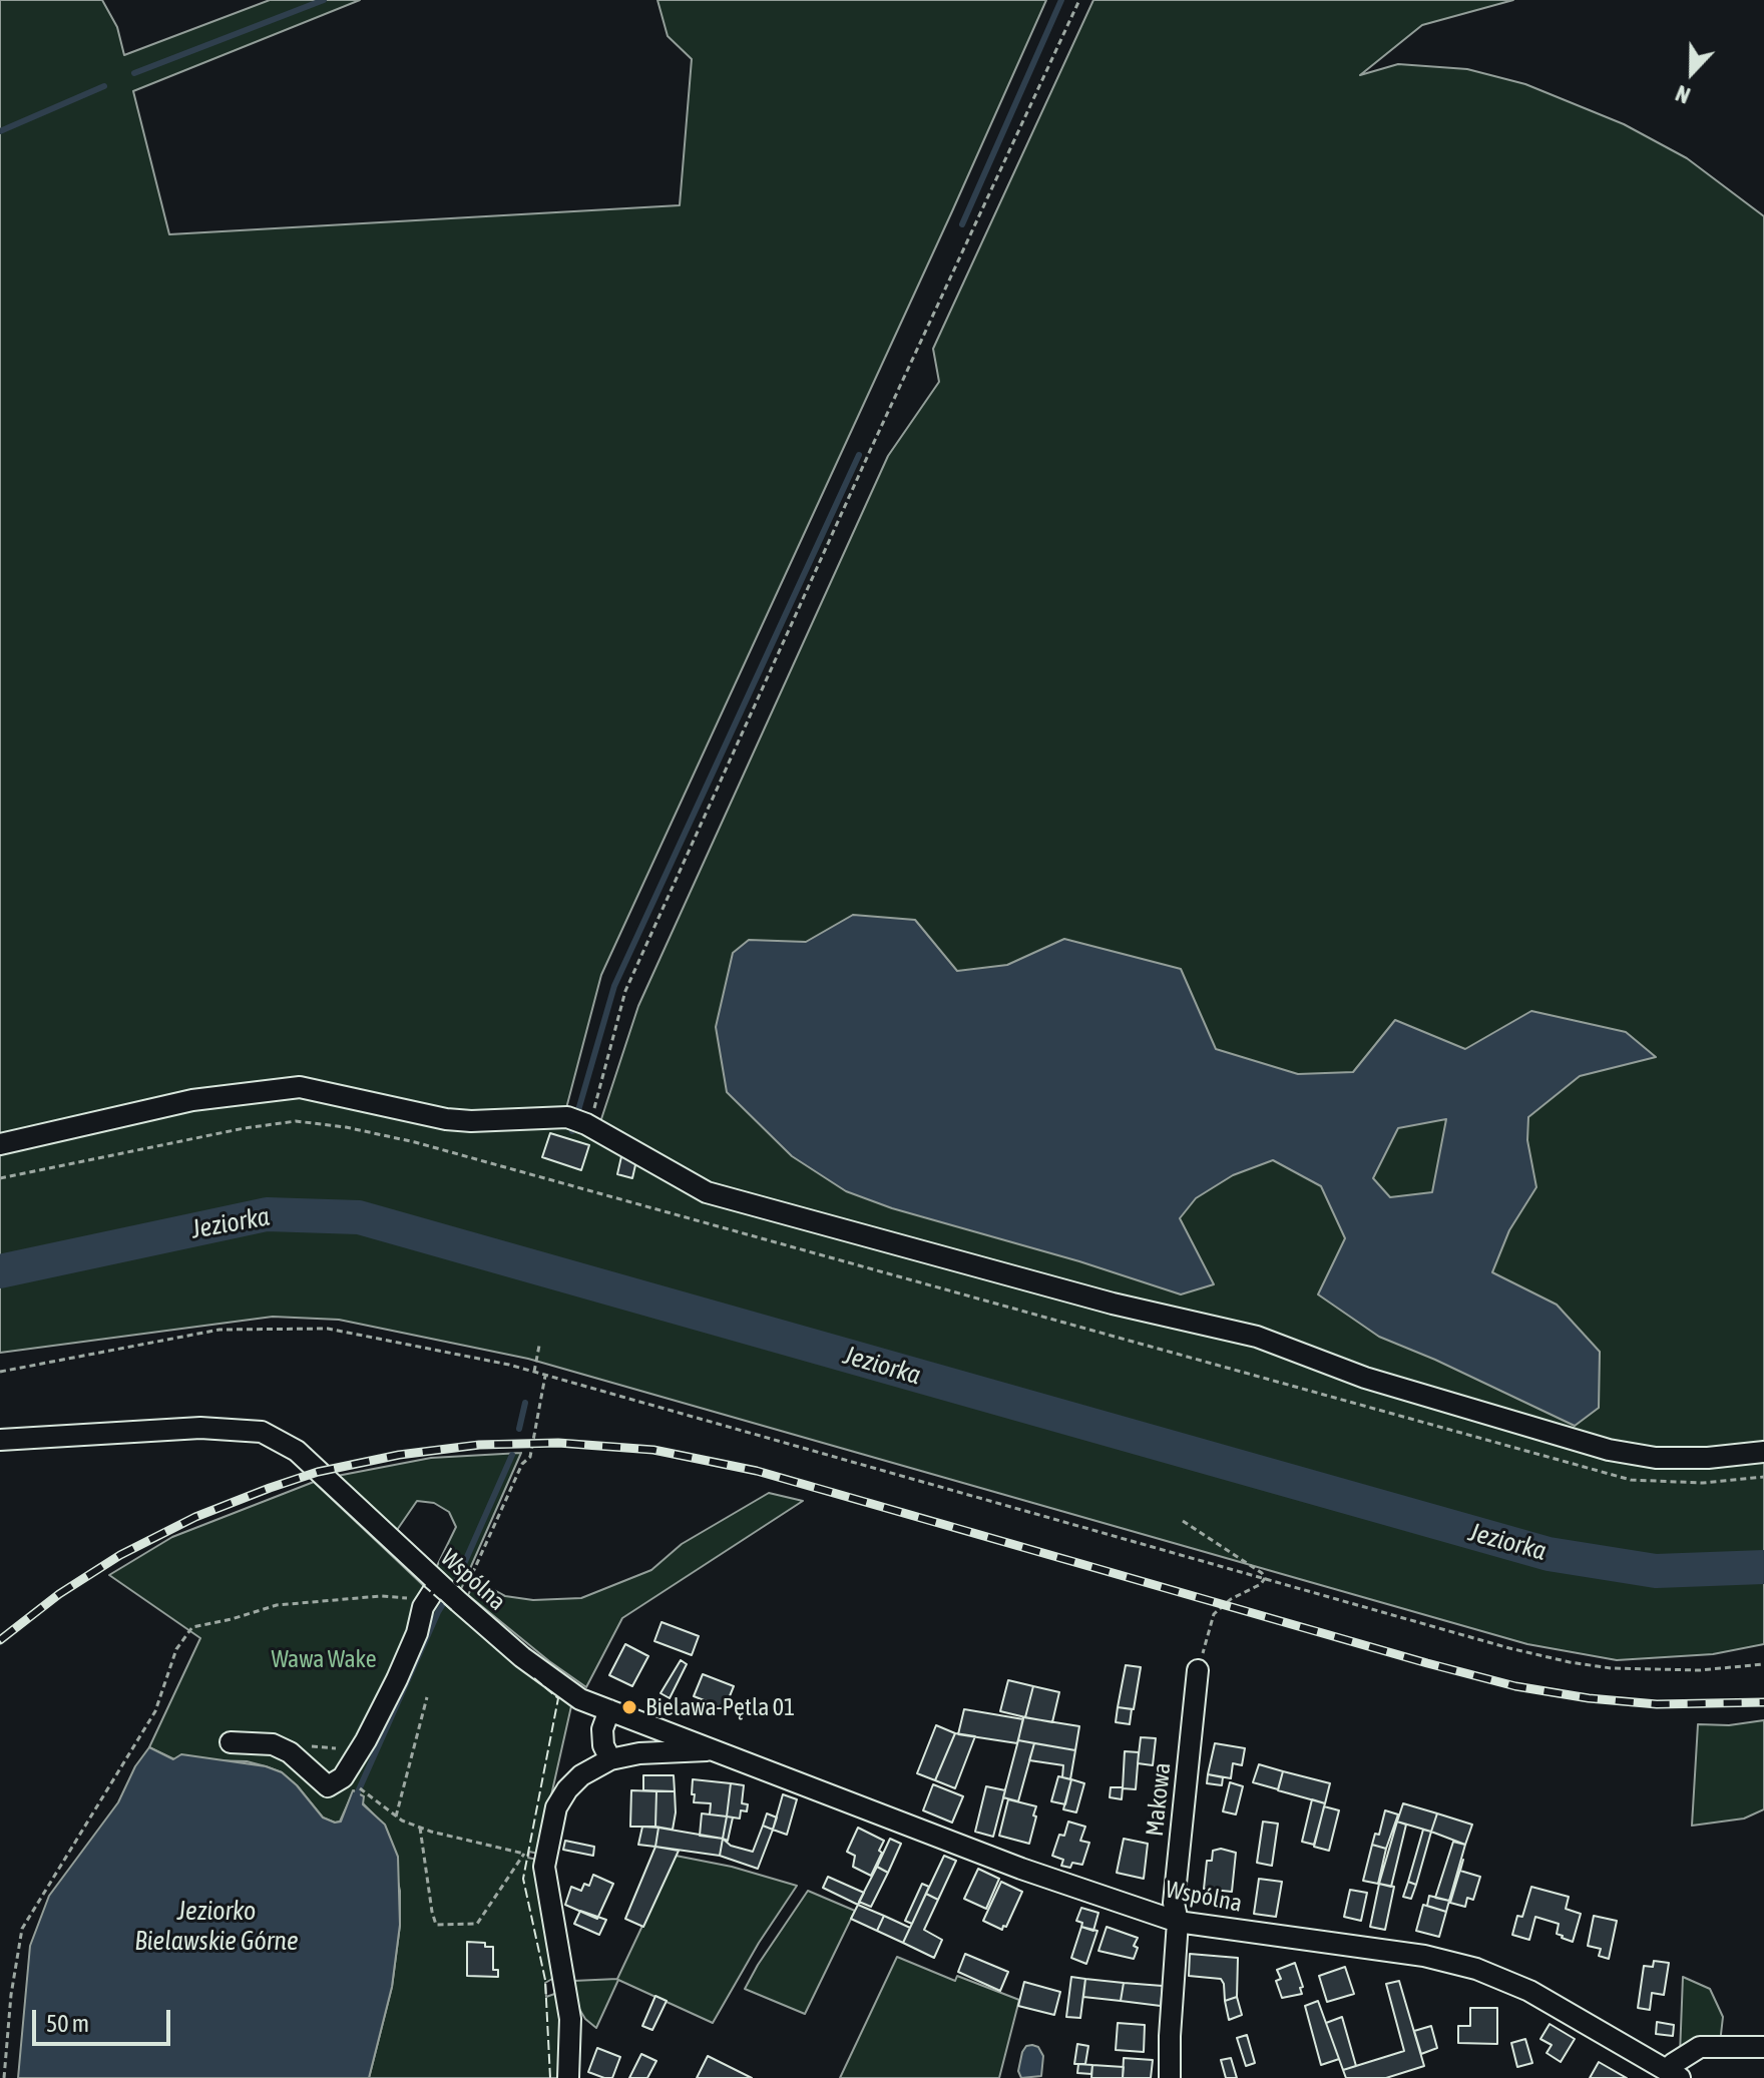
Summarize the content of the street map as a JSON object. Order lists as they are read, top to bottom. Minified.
{"streets":{"street":["Wspólna","Makowa"]},"crossings":[["Wspólna","Makowa"]],"water":["Jeziorka","Jeziorko Bielawskie Górne"],"parks":["Wawa Wake"],"places":["Bielawa-Pętla 01"],"scale_bar":"50 m","north":"bottom"}
